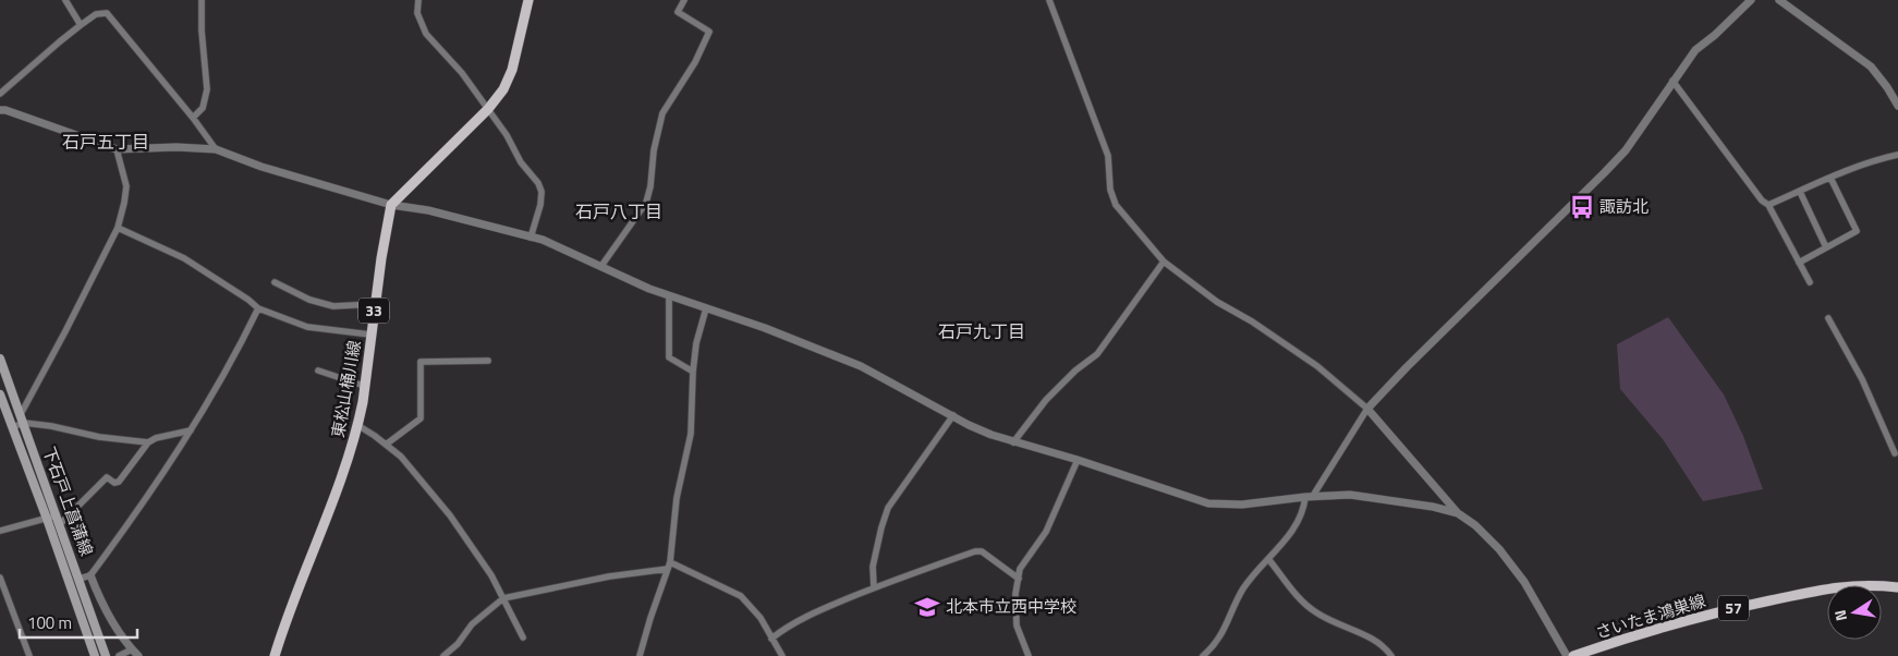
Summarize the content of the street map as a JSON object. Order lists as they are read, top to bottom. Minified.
{"streets":{"main road":["33","東松山桶川線","下石戸上菖蒲線","57","さいたま鴻巣線"]},"districts":["石戸五丁目","石戸八丁目","石戸九丁目"],"places":{"bus stop":["諏訪北"],"school or university":["北本市立西中学校"]},"scale_bar":"100 m","north":"left"}
